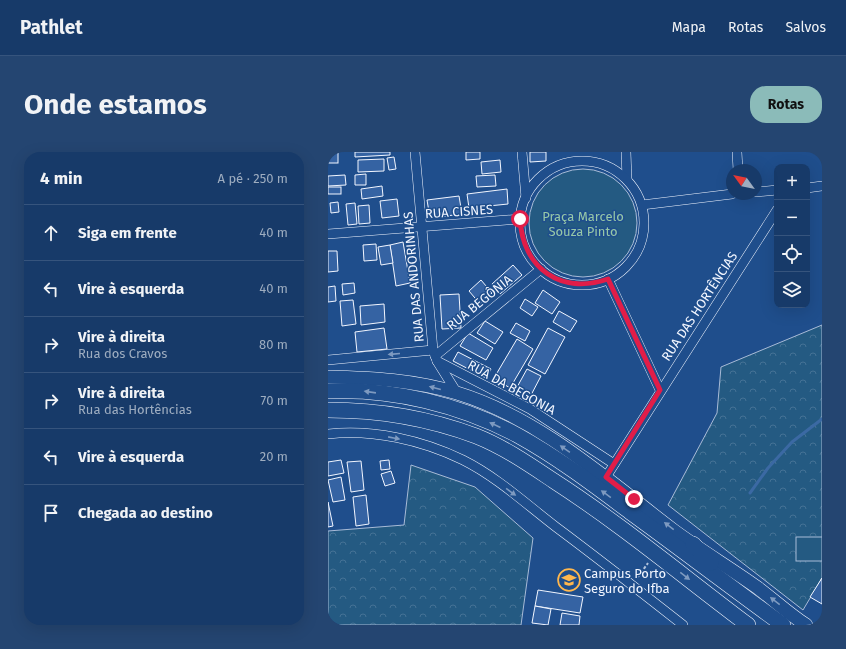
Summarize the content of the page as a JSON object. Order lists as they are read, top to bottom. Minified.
{"streets":{"street":["RUA CISNES","RUA DAS ANDORINHAS","RUA BEGÔNIA","RUA DAS HORTÊNCIAS","RUA DA BEGONIA"]},"crossings":[["RUA CISNES","RUA DAS ANDORINHAS"],["RUA CISNES","RUA BEGÔNIA"],["RUA DAS ANDORINHAS","RUA BEGÔNIA"],["RUA DAS ANDORINHAS","RUA DA BEGONIA"],["RUA BEGÔNIA","RUA DA BEGONIA"],["RUA DAS HORTÊNCIAS","RUA DA BEGONIA"]],"parks":["Praça Marcelo Souza Pinto"],"places":{"school or university":["Campus Porto Seguro do Ifba"]},"north":"top left","page":{"header":"Pathlet","nav":["Mapa","Rotas","Salvos"],"buttons":"Rotas","title":"Onde estamos","heading":["4 min","A pé · 250 m"],"map_buttons":["+","−"],"list":[["Siga em frente","40 m"],["Vire à esquerda","40 m"],["Vire à direita","Rua dos Cravos","80 m"],["Vire à direita","Rua das Hortências","70 m"],["Vire à esquerda","20 m"],"Chegada ao destino"]}}
